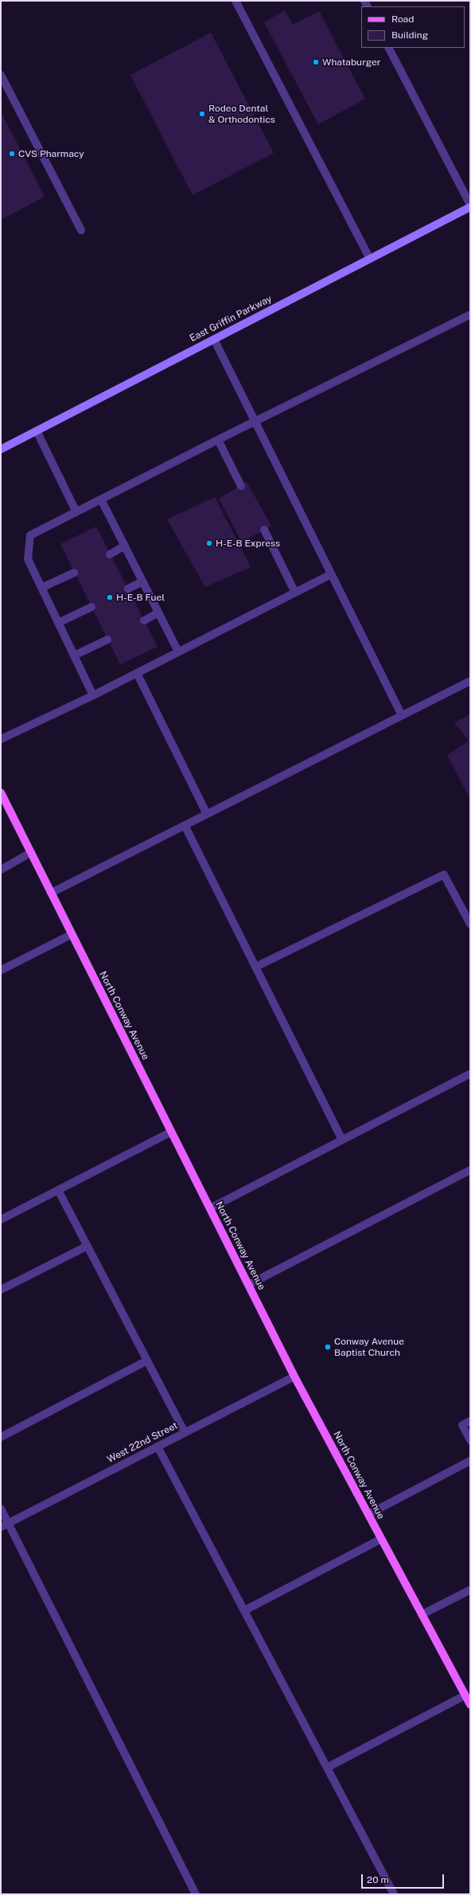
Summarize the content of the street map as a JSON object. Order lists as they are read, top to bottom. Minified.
{"streets":{"main road":["East Griffin Parkway","North Conway Avenue"],"street":["West 22nd Street"]},"crossings":[["North Conway Avenue","West 22nd Street"]],"places":["Whataburger","Rodeo Dental & Orthodontics","CVS Pharmacy","H-E-B Express","H-E-B Fuel","Conway Avenue Baptist Church"],"legend":["Road","Building"],"scale_bar":"20 m"}
